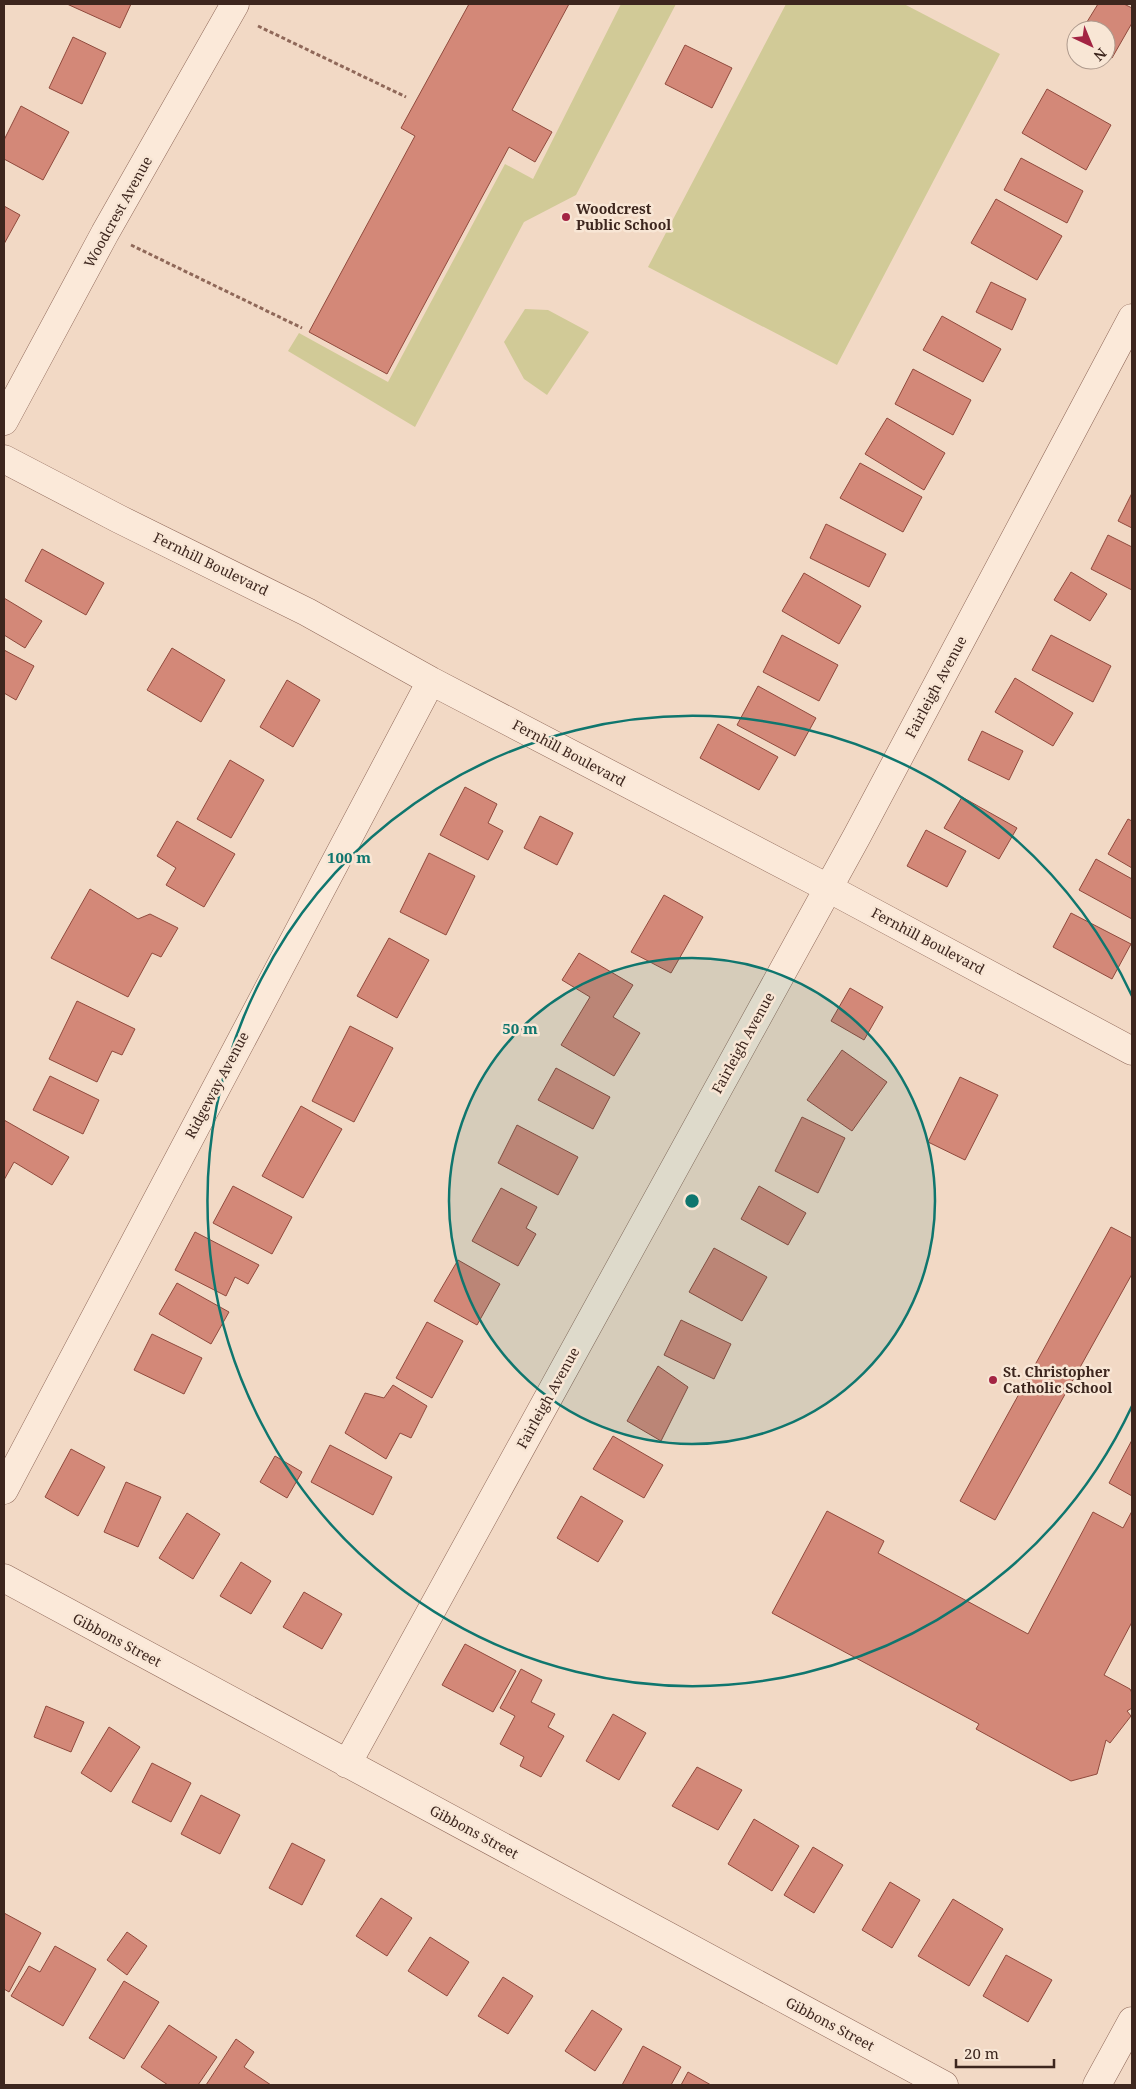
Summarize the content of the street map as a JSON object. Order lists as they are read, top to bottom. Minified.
{"streets":{"street":["Woodcrest Avenue","Fernhill Boulevard","Fairleigh Avenue","Ridgeway Avenue","Gibbons Street"]},"crossings":[["Fernhill Boulevard","Fairleigh Avenue"],["Fernhill Boulevard","Ridgeway Avenue"],["Fairleigh Avenue","Gibbons Street"]],"places":["Woodcrest Public School","St. Christopher Catholic School"],"scale_bar":"20 m","north":"bottom right","rings":["100 m","50 m"]}
